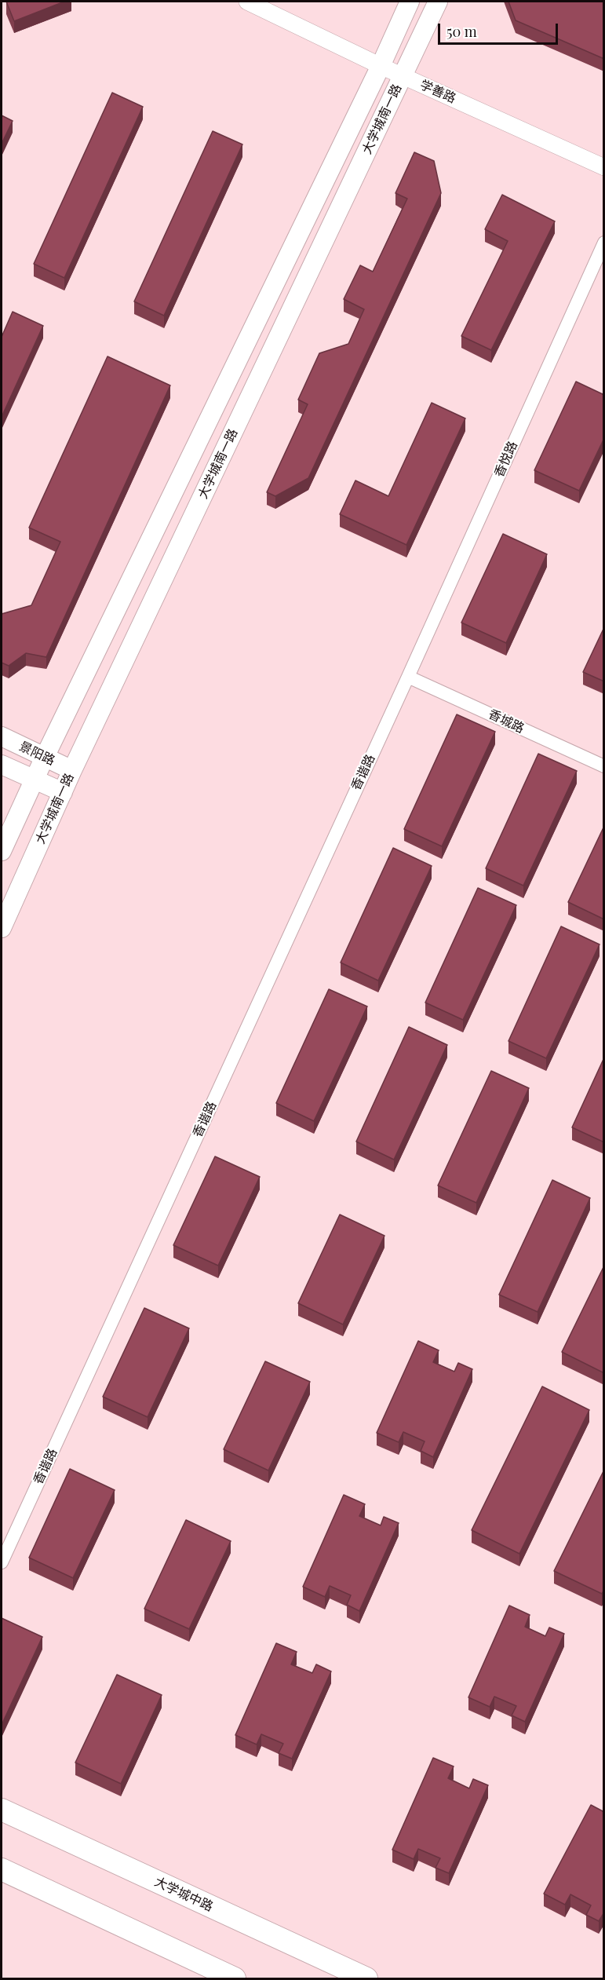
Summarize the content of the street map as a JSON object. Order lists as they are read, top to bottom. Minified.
{"streets":{"highway":["大学城中路"],"main road":["大学城南一路","景阳路"],"street":["学善路","香悦路","香城路","香谐路"]},"crossings":[["学善路","大学城南一路"],["大学城南一路","景阳路"],["香悦路","香城路"],["香悦路","香谐路"],["香城路","香谐路"]],"scale_bar":"50 m"}
